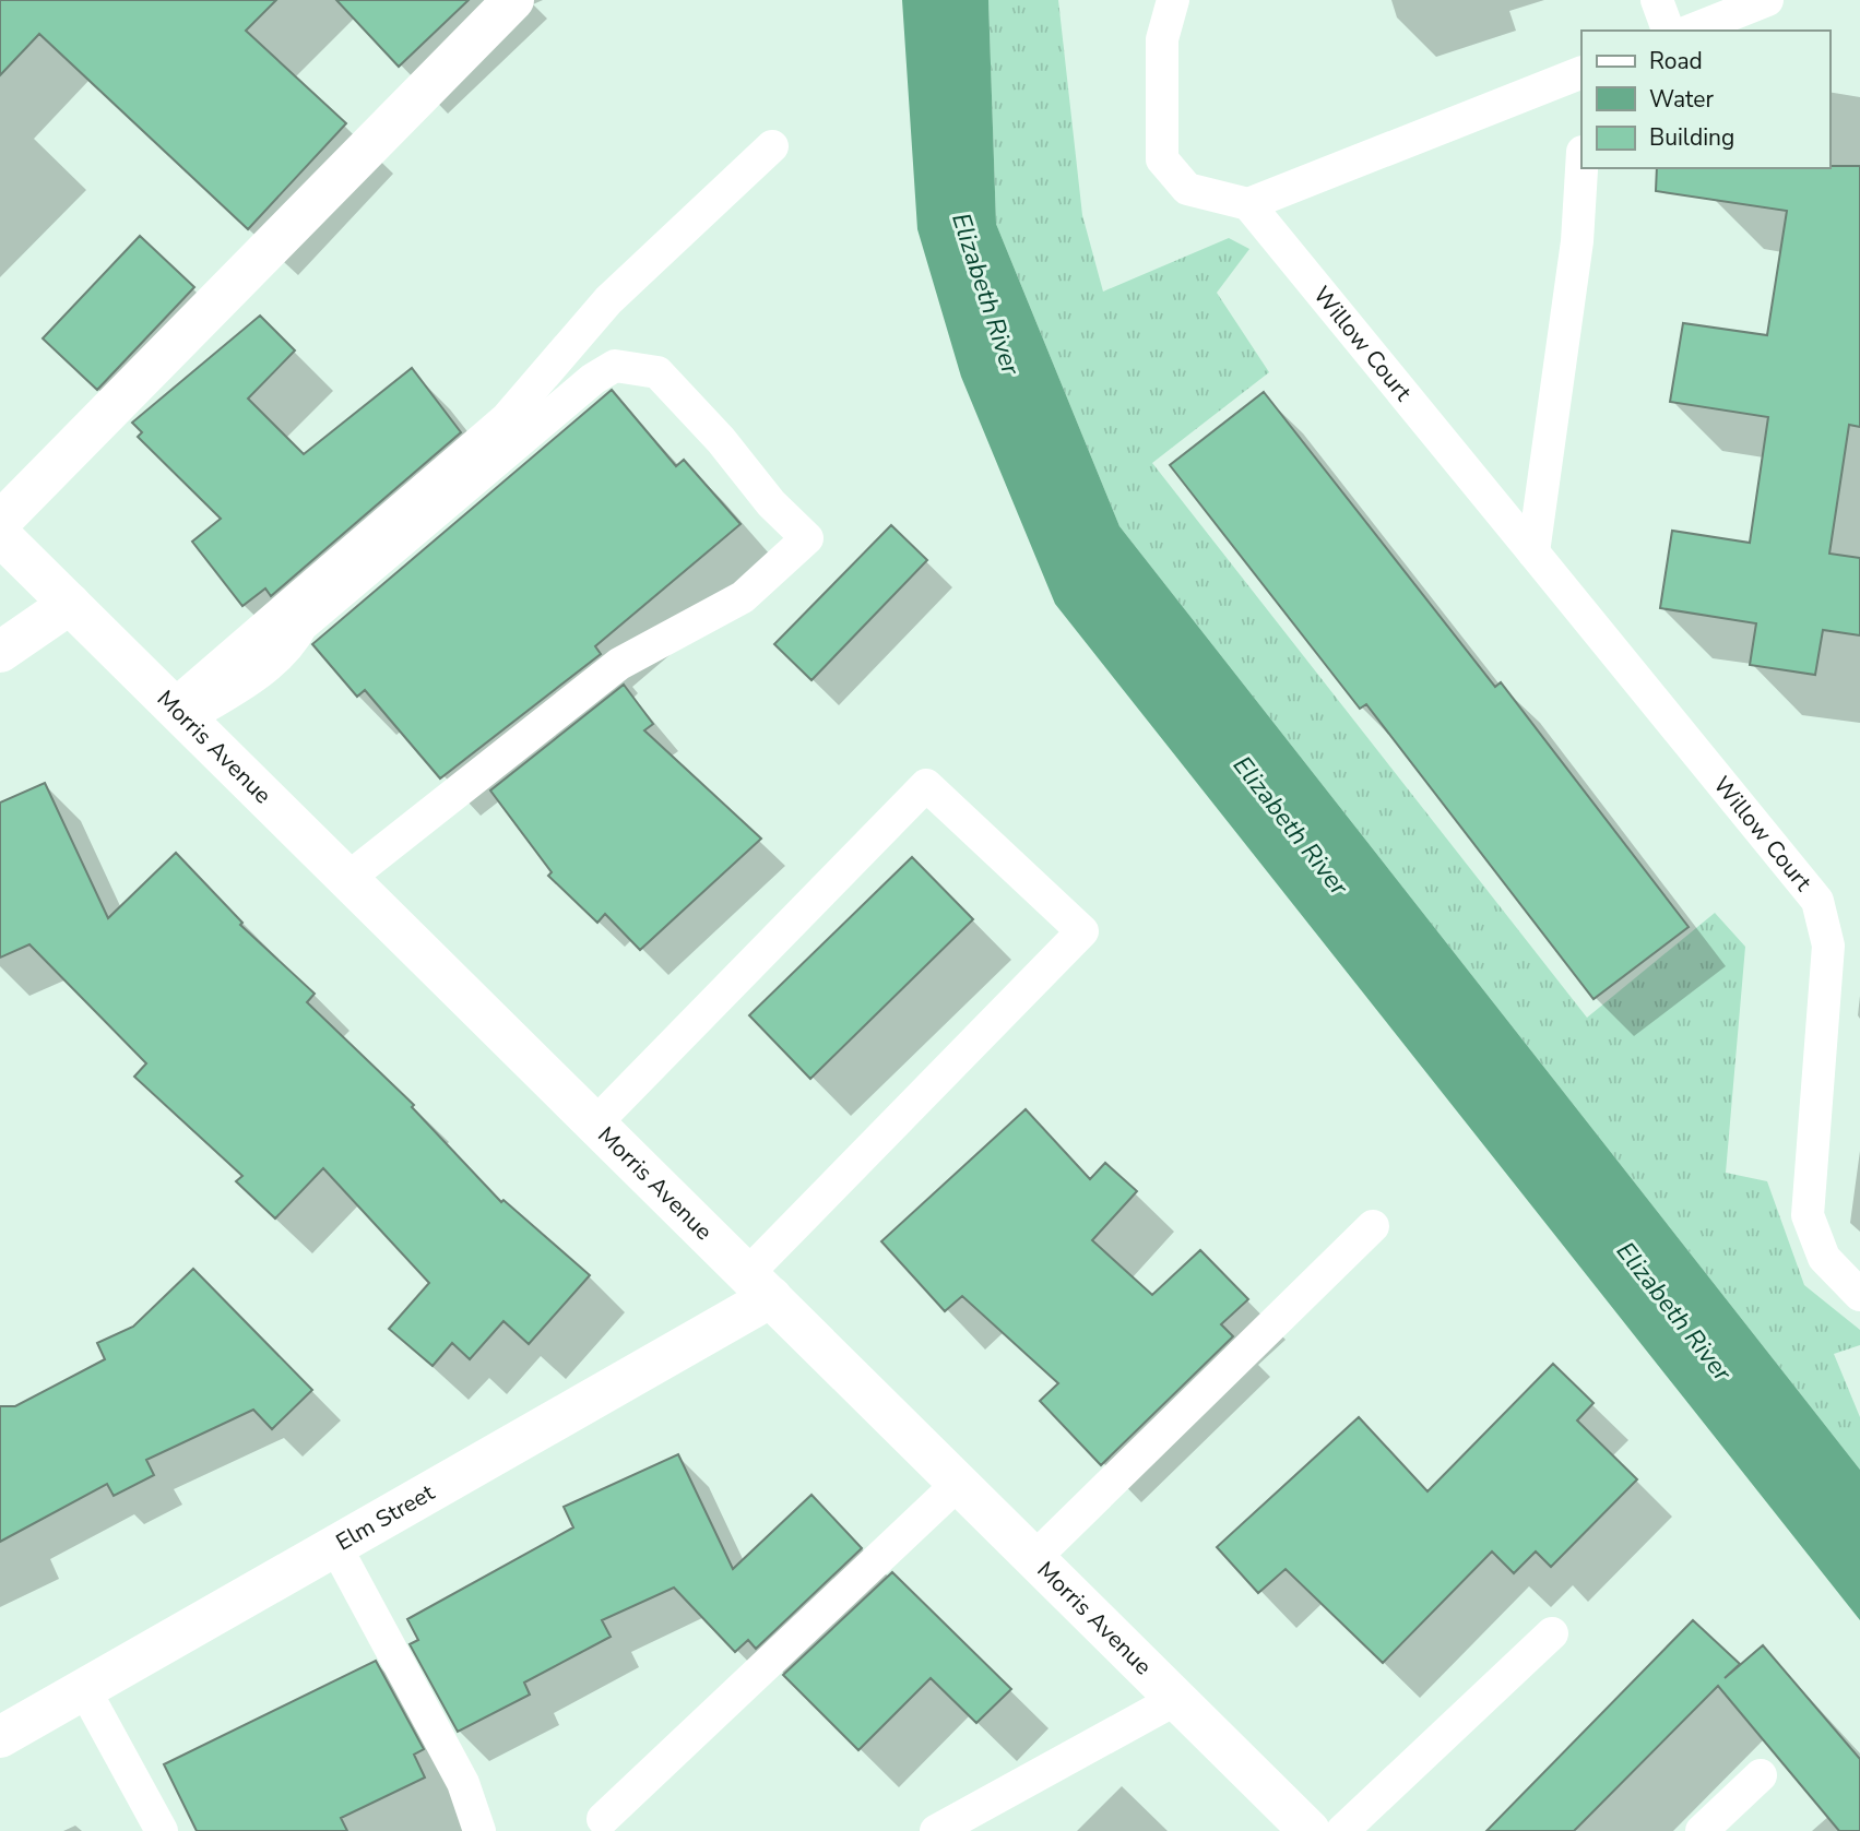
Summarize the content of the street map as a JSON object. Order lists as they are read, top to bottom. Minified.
{"streets":{"main road":["Morris Avenue","Elm Street"],"lane":["Willow Court"]},"crossings":[["Morris Avenue","Elm Street"]],"water":["Elizabeth River"],"legend":["Road","Water","Building"]}
